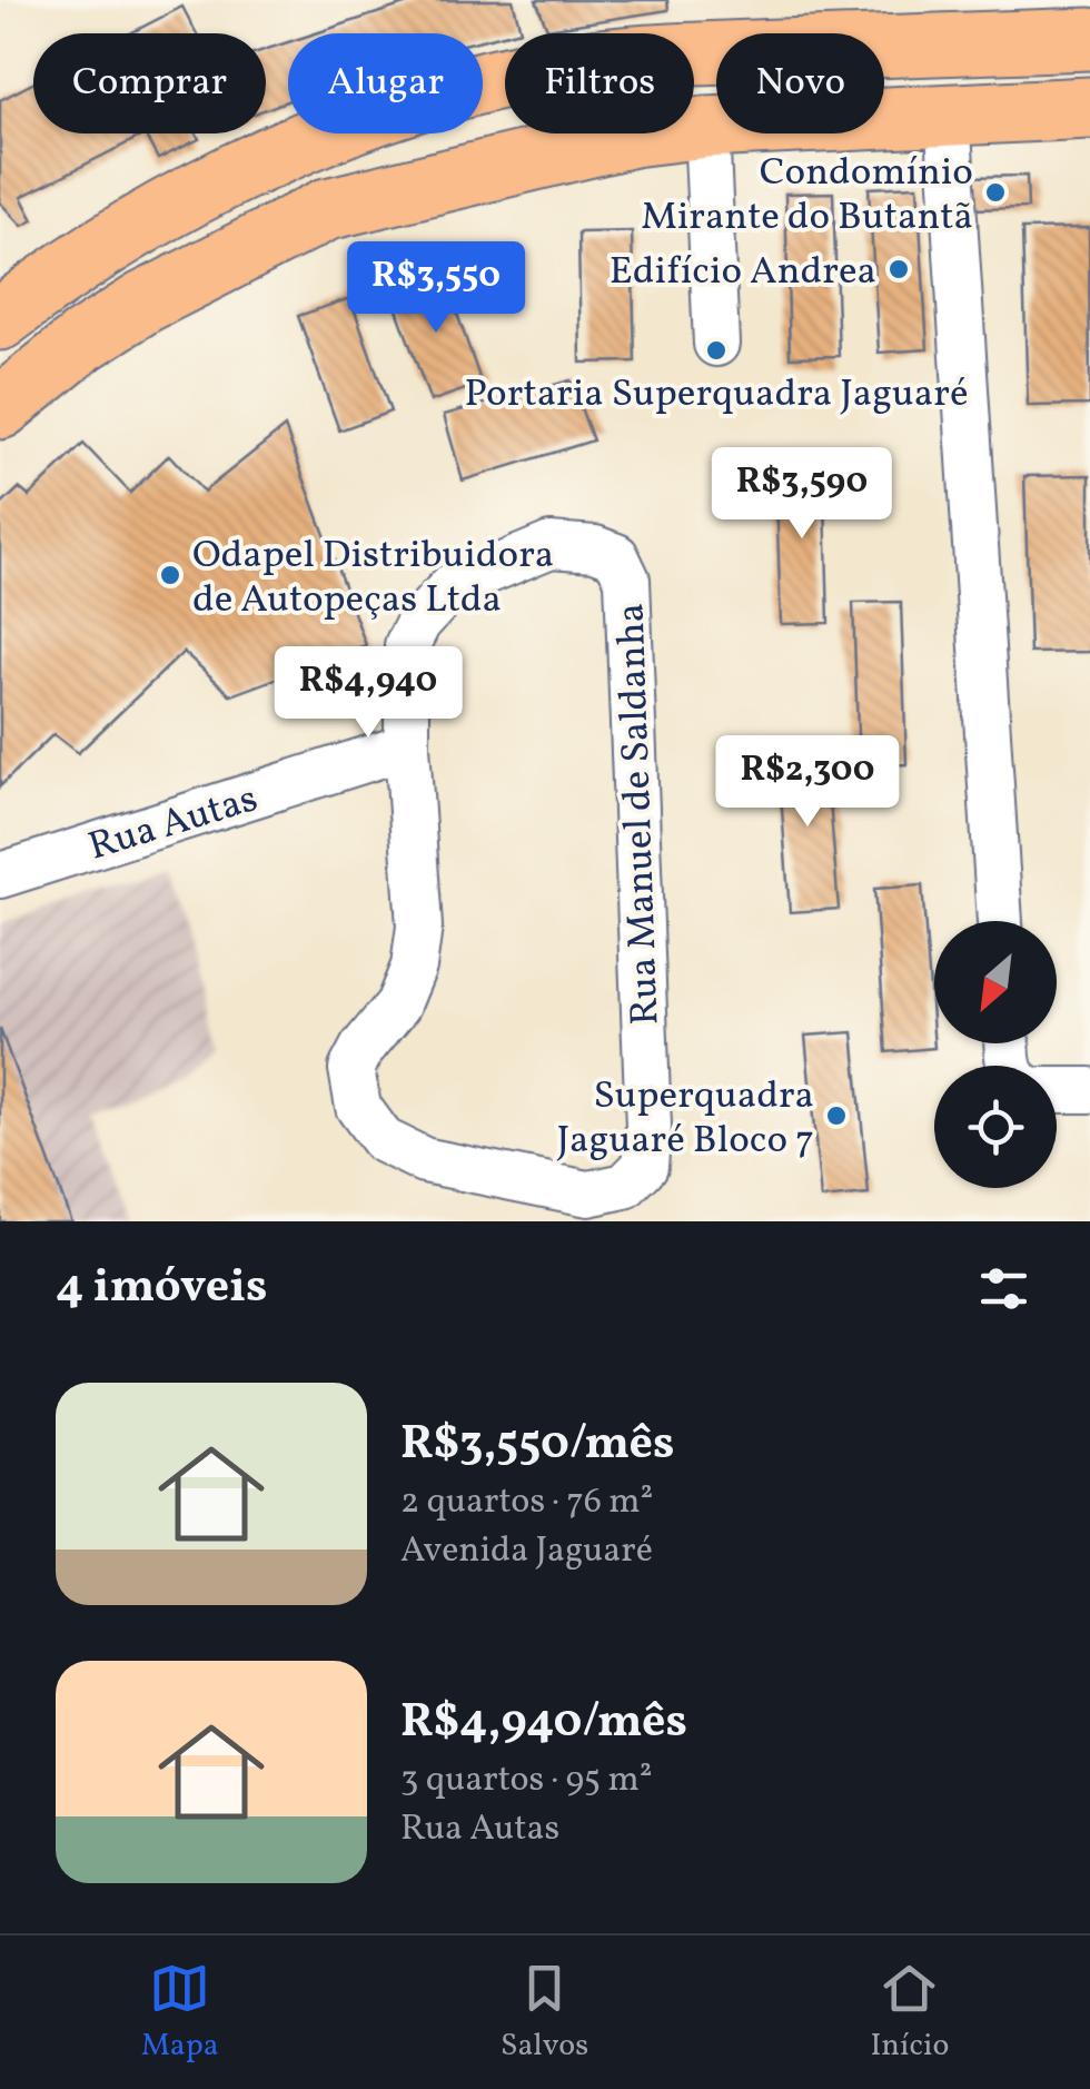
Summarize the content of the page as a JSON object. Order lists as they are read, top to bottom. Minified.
{"streets":{"street":["Rua Manuel de Saldanha","Rua Autas"]},"crossings":[["Rua Manuel de Saldanha","Rua Autas"]],"places":["Condomínio Mirante do Butantã","Edifício Andrea","Portaria Superquadra Jaguaré","Odapel Distribuidora de Autopeças Ltda","Superquadra Jaguaré Bloco 7"],"north":"bottom left","page":{"chip":["Comprar","Alugar","Filtros","Novo"],"price":["R$3,550","R$3,590","R$4,940","R$2,300"],"heading":"4 imóveis","list":[{"name":"R$3,550/mês","note":"2 quartos · 76 m² · Avenida Jaguaré"},{"name":"R$4,940/mês","note":"3 quartos · 95 m² · Rua Autas"}],"tabs":["Mapa","Salvos","Início"]}}
